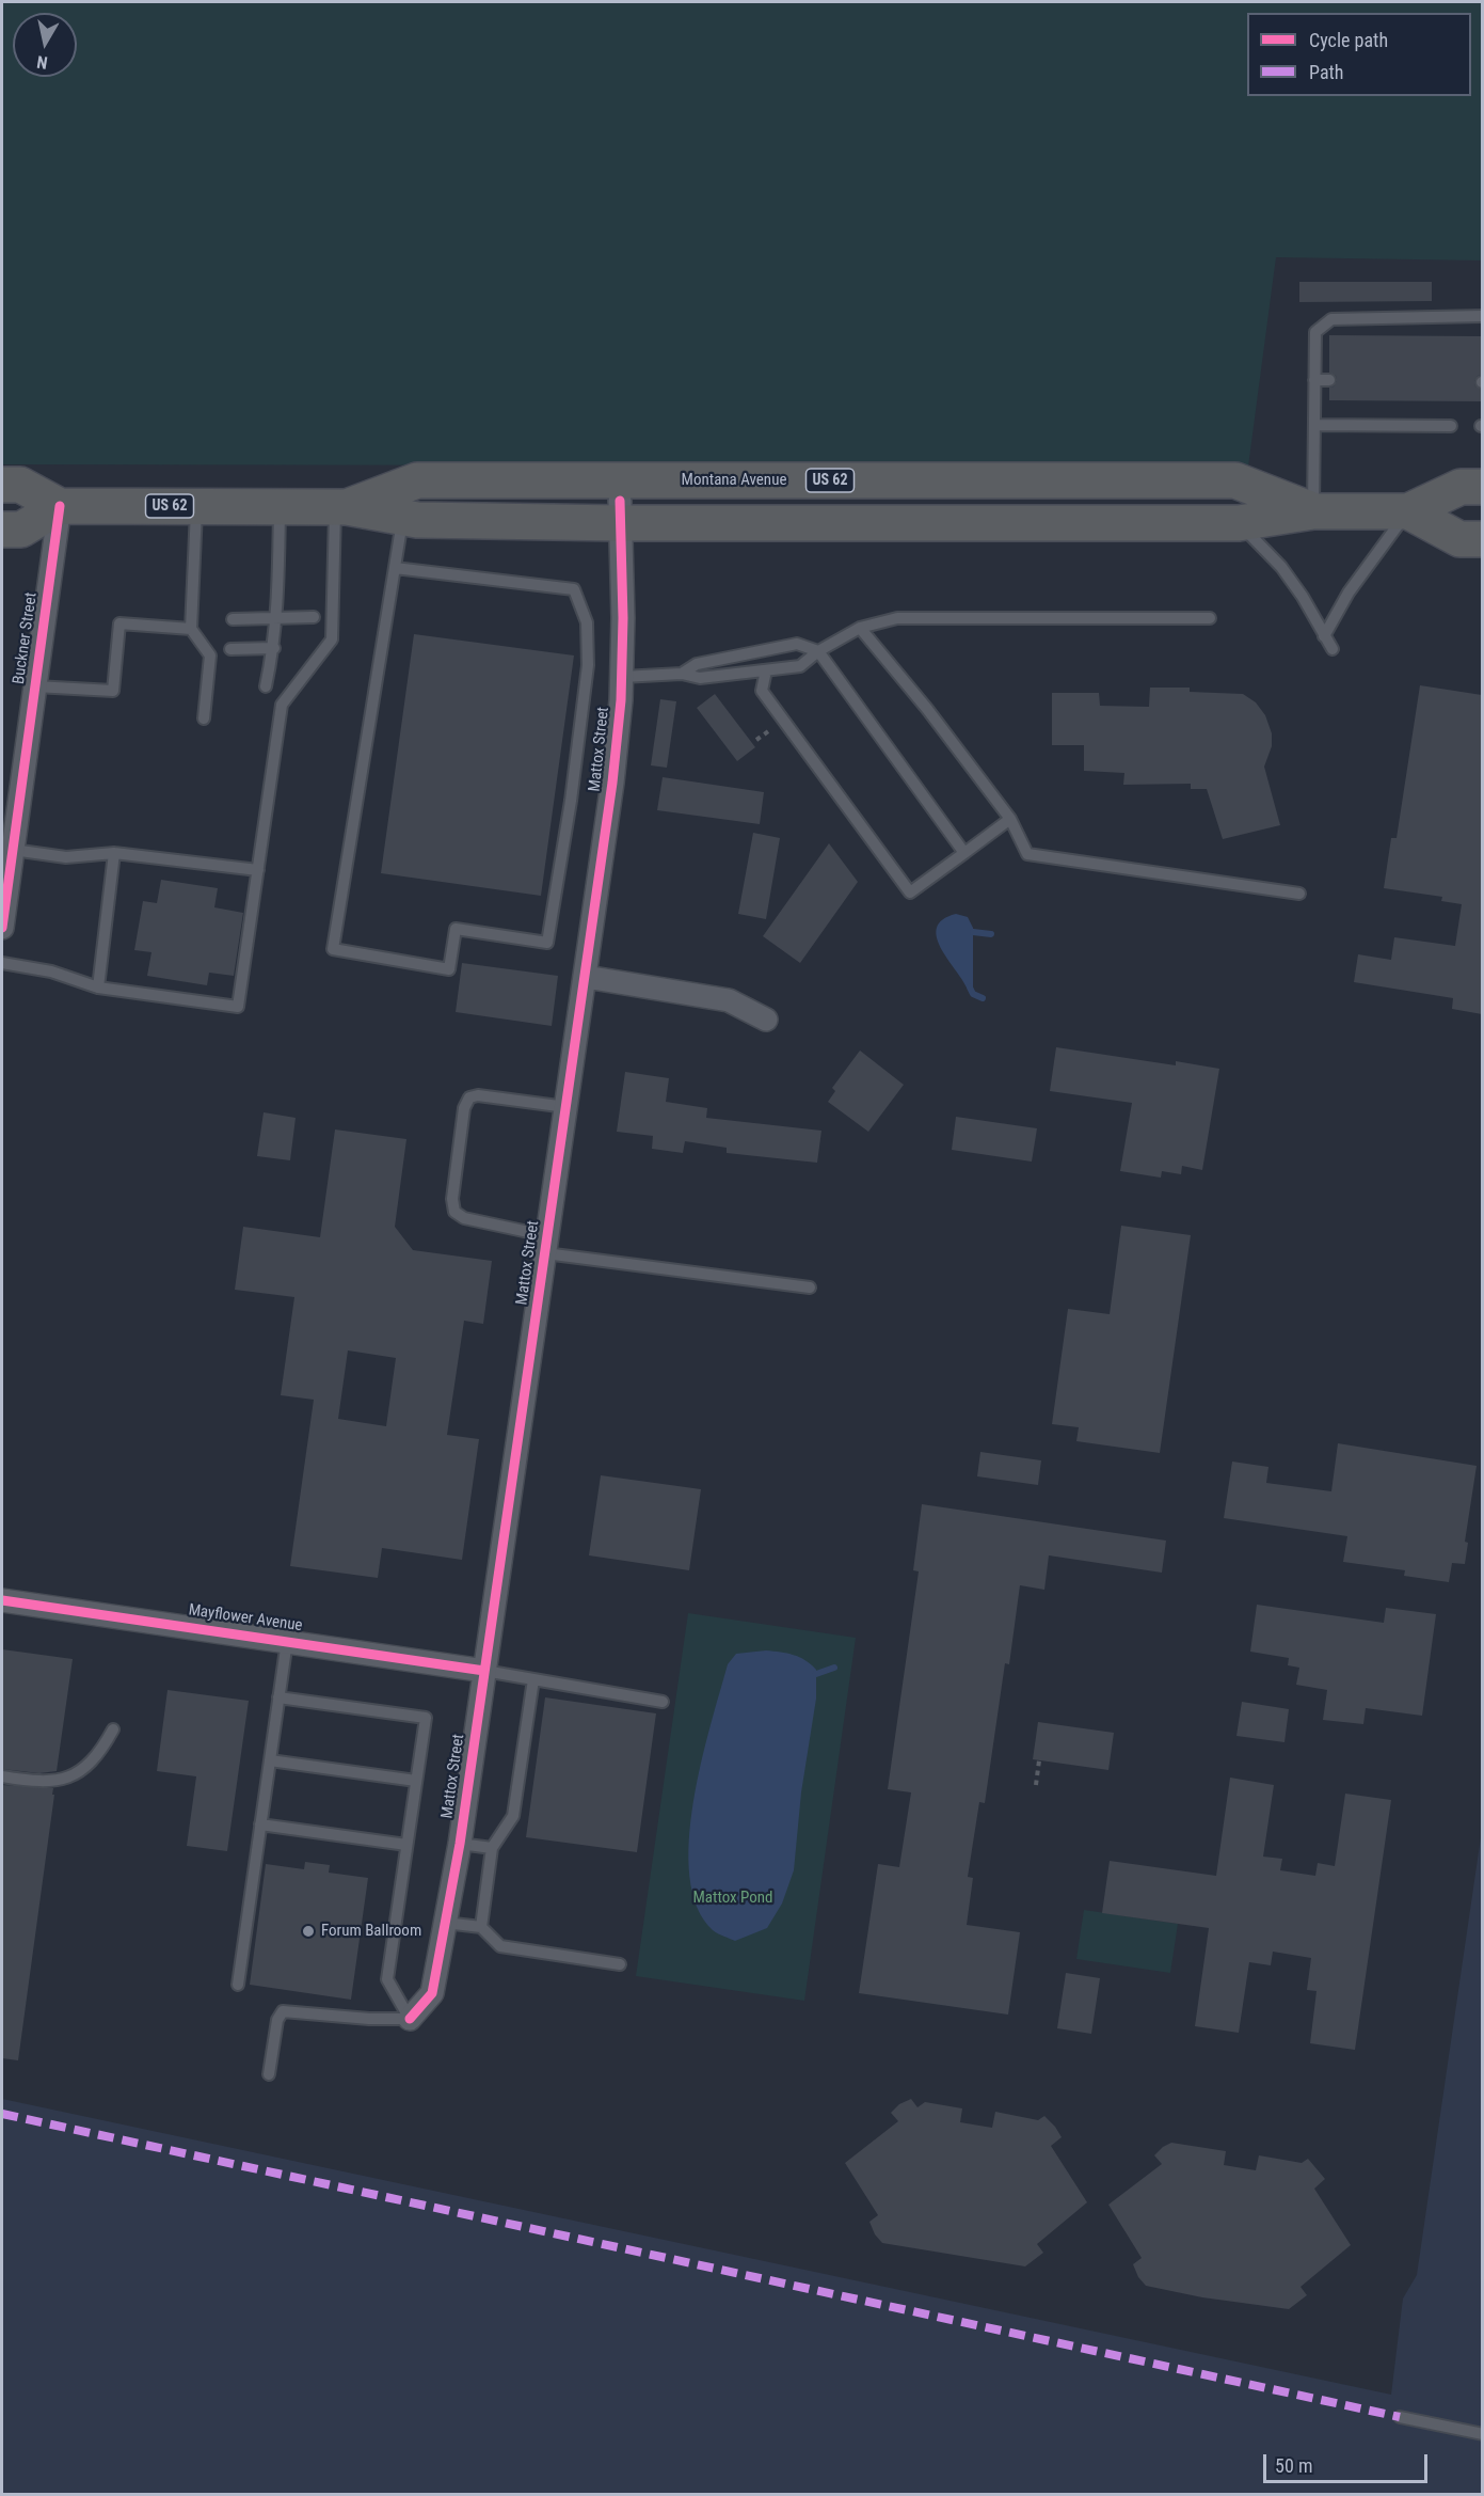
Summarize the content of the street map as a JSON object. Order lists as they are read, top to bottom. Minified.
{"streets":{"highway":["Montana Avenue","US 62"],"street":["Buckner Street","Mattox Street","Mayflower Avenue"]},"crossings":[["Montana Avenue","Buckner Street"],["Montana Avenue","Mattox Street"],["Mattox Street","Mayflower Avenue"]],"parks":["Mattox Pond"],"places":["Forum Ballroom"],"legend":["Cycle path","Path"],"scale_bar":"50 m","north":"bottom"}
